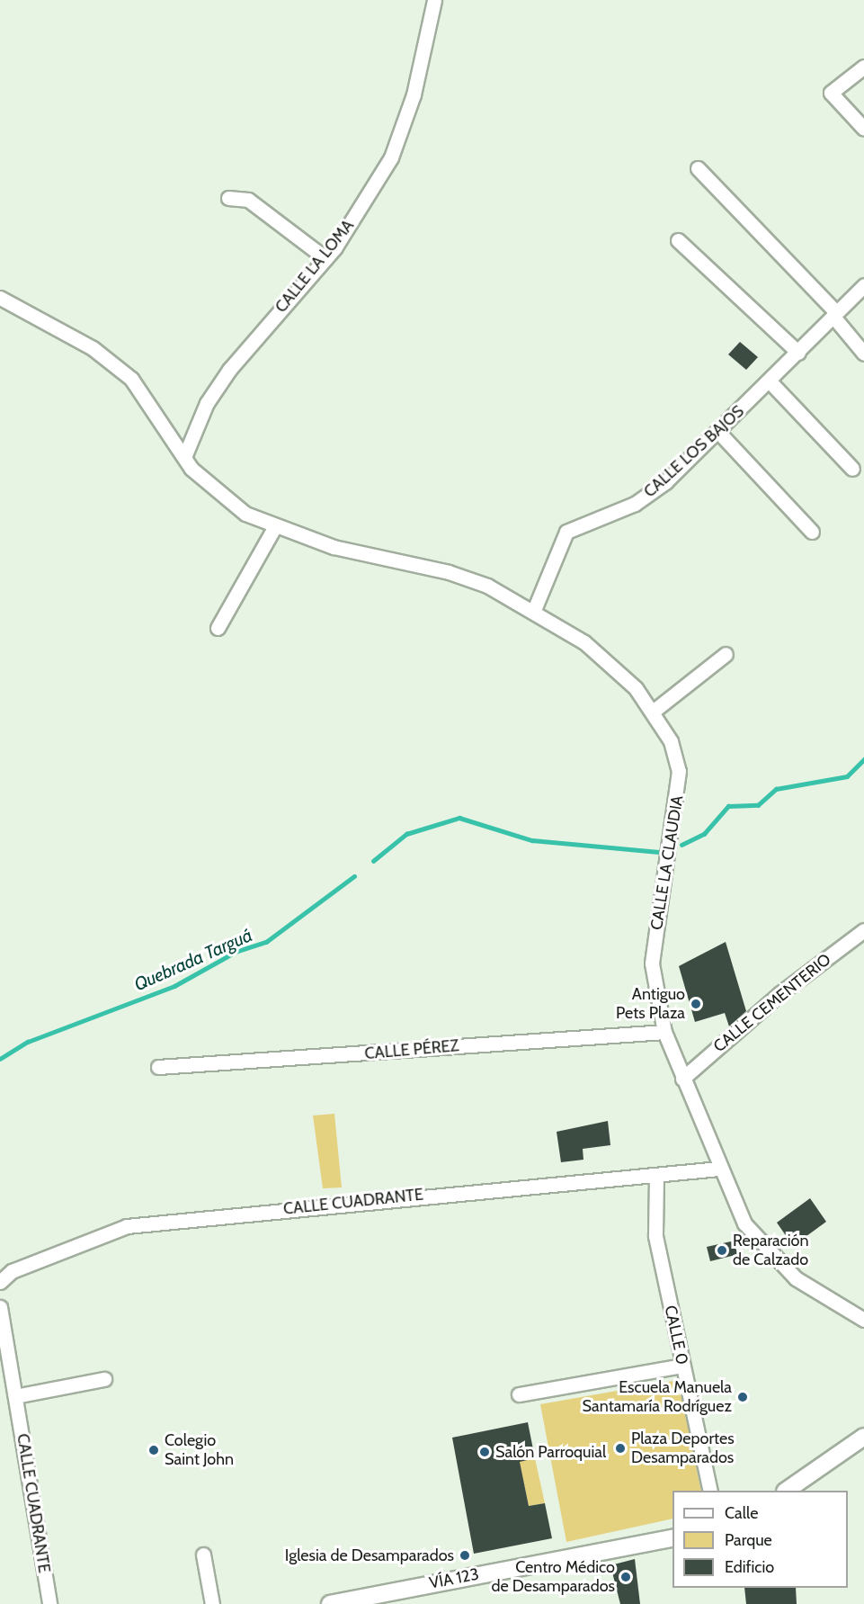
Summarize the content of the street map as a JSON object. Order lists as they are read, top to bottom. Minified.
{"streets":{"main road":["VÍA 123"],"street":["CALLE LA LOMA","CALLE LOS BAJOS","CALLE LA CLAUDIA","CALLE CEMENTERIO","CALLE PÉREZ","CALLE CUADRANTE","CALLE 0"]},"crossings":[["CALLE LA LOMA","CALLE LA CLAUDIA"],["CALLE LOS BAJOS","CALLE LA CLAUDIA"],["CALLE LA CLAUDIA","CALLE CEMENTERIO"],["CALLE LA CLAUDIA","CALLE PÉREZ"],["CALLE LA CLAUDIA","CALLE CUADRANTE"],["CALLE CUADRANTE","CALLE 0"]],"water":["Quebrada Targuá"],"places":["Antiguo Pets Plaza","Reparación de Calzado","Escuela Manuela Santamaría Rodríguez","Plaza Deportes Desamparados","Colegio Saint John","Salón Parroquial","Iglesia de Desamparados","Centro Médico de Desamparados"],"legend":["Calle","Parque","Edificio"]}
